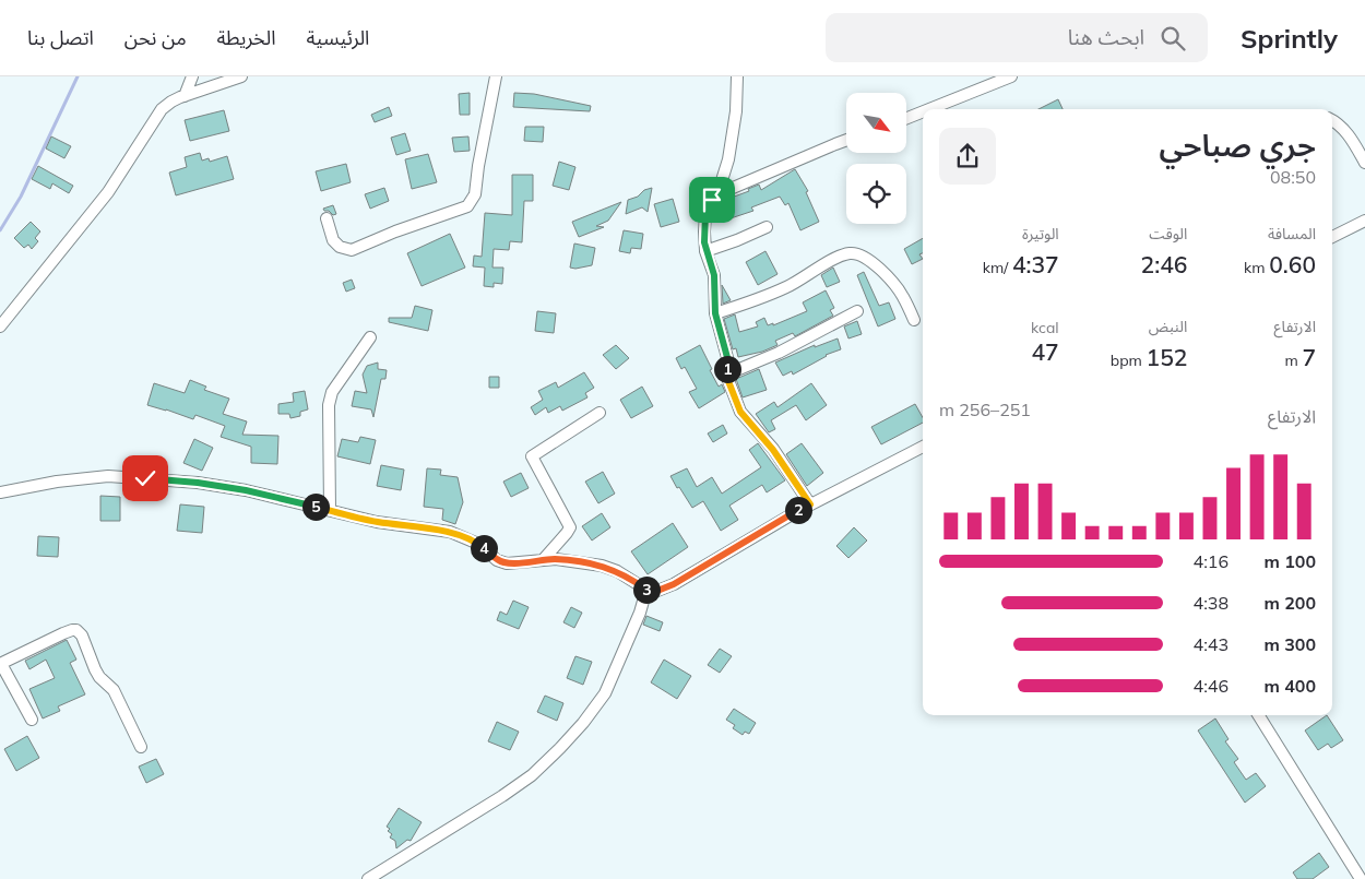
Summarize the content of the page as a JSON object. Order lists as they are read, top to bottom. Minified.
{"north":"bottom right","page":{"header":"Sprintly","search":"ابحث هنا","nav":["الرئيسية","الخريطة","من نحن","اتصل بنا"],"heading":["جري صباحي","08:50"],"stats":[["المسافة","0.60 km"],["الوقت","2:46"],["الوتيرة","4:37 /km"],["الارتفاع","7 m"],["النبض","152 bpm"],["kcal","47"]],"pins":["1","5","2","4","3"],"chart":["الارتفاع","251–256 m"],"list":[{"name":"100 m","note":"4:16"},{"name":"200 m","note":"4:38"},{"name":"300 m","note":"4:43"},{"name":"400 m","note":"4:46"}]}}
